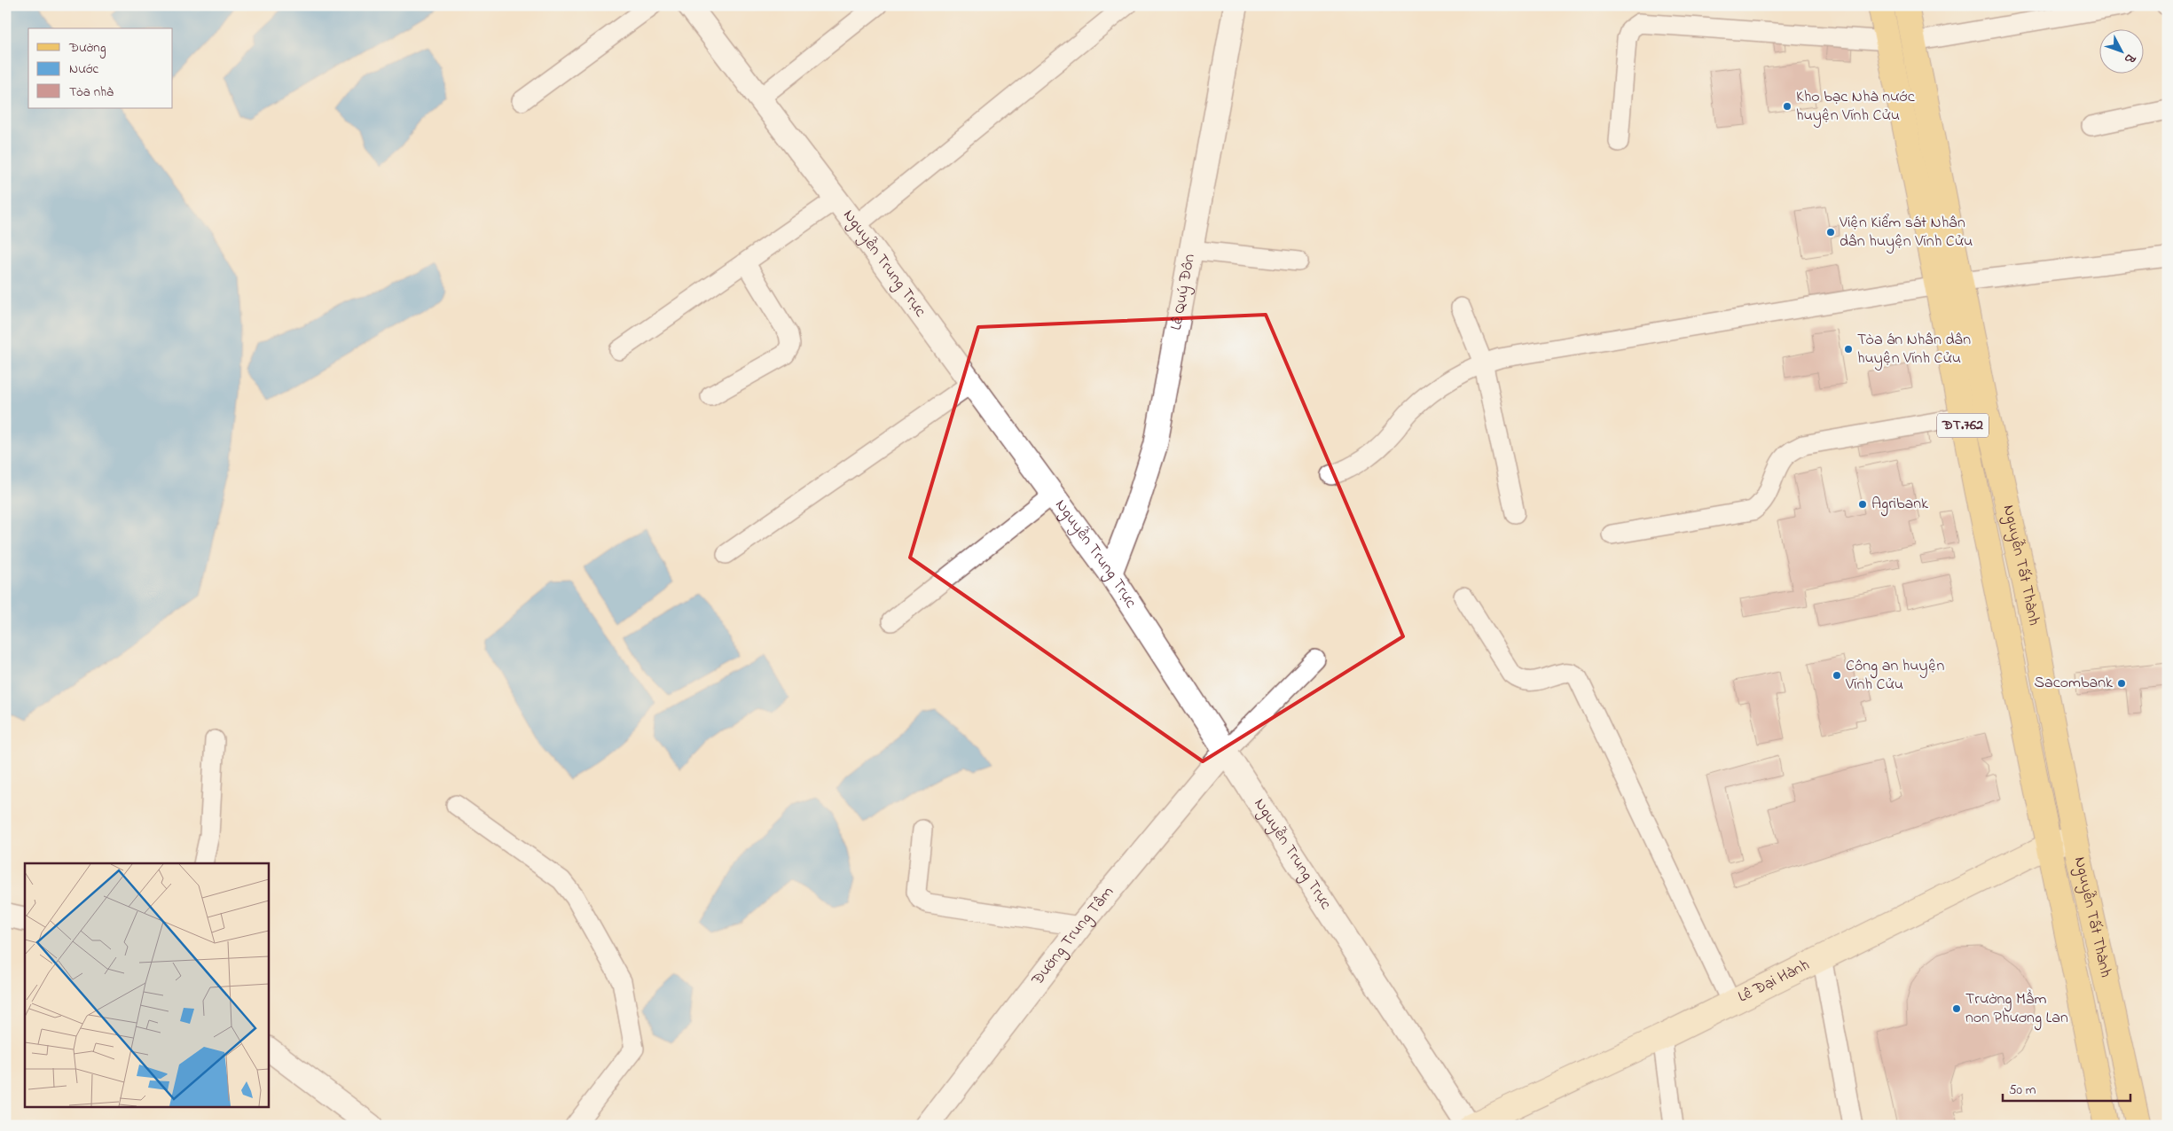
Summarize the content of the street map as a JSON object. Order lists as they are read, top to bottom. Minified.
{"streets":{"main road":["ĐT.762","Nguyễn Tất Thành","Lê Đại Hành"],"street":["Nguyễn Trung Trực","Lê Quý Đôn","Đường Trung Tâm"]},"crossings":[["Nguyễn Trung Trực","Lê Quý Đôn"],["Nguyễn Trung Trực","Đường Trung Tâm"],["Nguyễn Trung Trực","Lê Đại Hành"],["Nguyễn Tất Thành","Lê Đại Hành"]],"places":["Kho bạc Nhà nước huyện Vĩnh Cửu","Viện Kiểm sát Nhân dân huyện Vĩnh Cửu","Tòa án Nhân dân huyện Vĩnh Cửu","Agribank","Công an huyện Vĩnh Cửu","Sacombank","Trường Mầm non Phương Lan"],"legend":["Đường","Nước","Tòa nhà"],"scale_bar":"50 m","north":"bottom right"}
